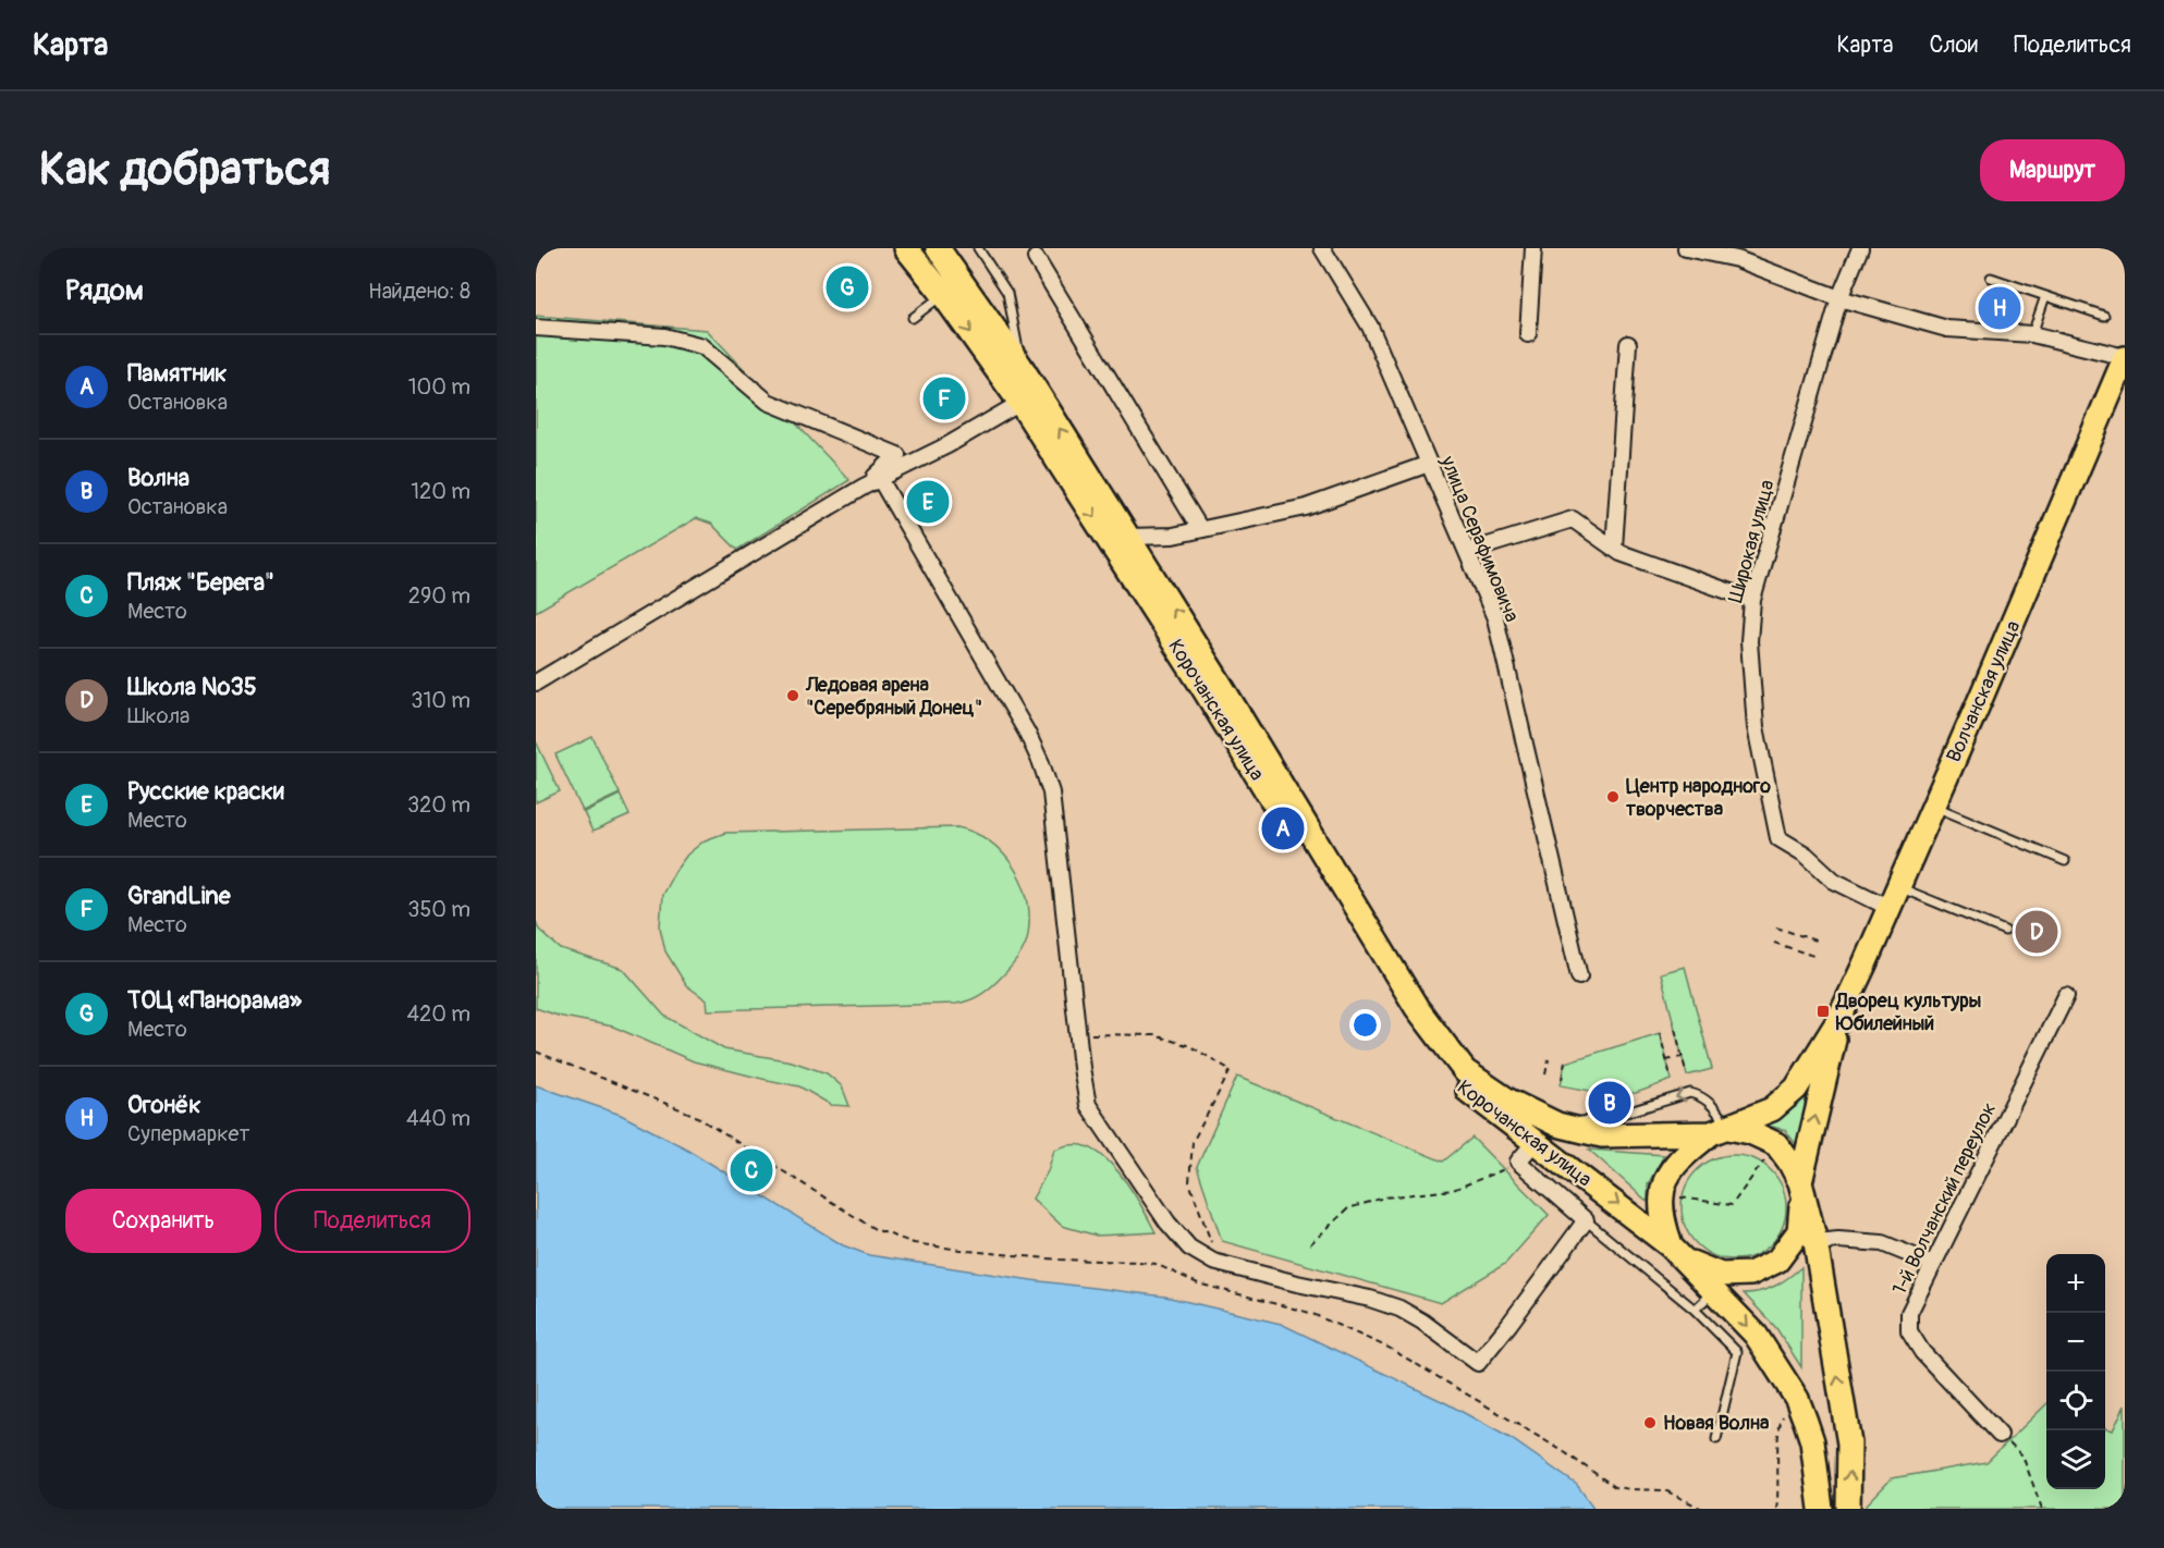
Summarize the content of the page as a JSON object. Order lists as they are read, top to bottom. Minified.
{"streets":{"main road":["Волчанская улица","Корочанская улица"],"street":["улица Серафимовича","Широкая улица","1-й Волчанский переулок"]},"crossings":[["Широкая улица","Волчанская улица"]],"places":{"other":["Ледовая арена \"Серебряный Донец\"","Центр народного творчества","Новая Волна"],"transit":["Дворец культуры Юбилейный"]},"page":{"header":"Карта","nav":["Карта","Слои","Поделиться"],"buttons":["Маршрут",["Сохранить","Поделиться"]],"title":"Как добраться","heading":["Рядом","Найдено: 8"],"pins":["G","H","F","E","A","D","B","C"],"list":[{"mark":"A","name":"Памятник","note":"Остановка","value":"100 m"},{"mark":"B","name":"Волна","note":"Остановка","value":"120 m"},{"mark":"C","name":"Пляж \"Берега\"","note":"Место","value":"290 m"},{"mark":"D","name":"Школа №35","note":"Школа","value":"310 m"},{"mark":"E","name":"Русские краски","note":"Место","value":"320 m"},{"mark":"F","name":"GrandLine","note":"Место","value":"350 m"},{"mark":"G","name":"ТОЦ «Панорама»","note":"Место","value":"420 m"},{"mark":"H","name":"Огонёк","note":"Супермаркет","value":"440 m"}],"map_buttons":["+","−"]}}
